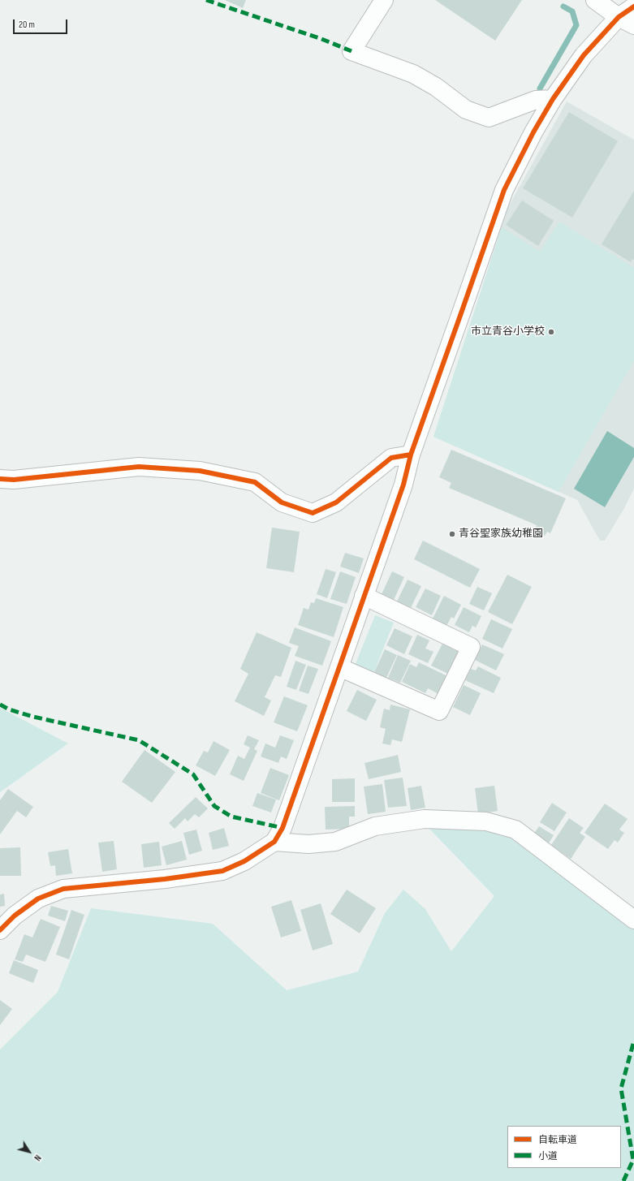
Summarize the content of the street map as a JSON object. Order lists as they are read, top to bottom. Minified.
{"places":["市立青谷小学校","青谷聖家族幼稚園"],"legend":["自転車道","小道"],"scale_bar":"20 m","north":"bottom right"}
